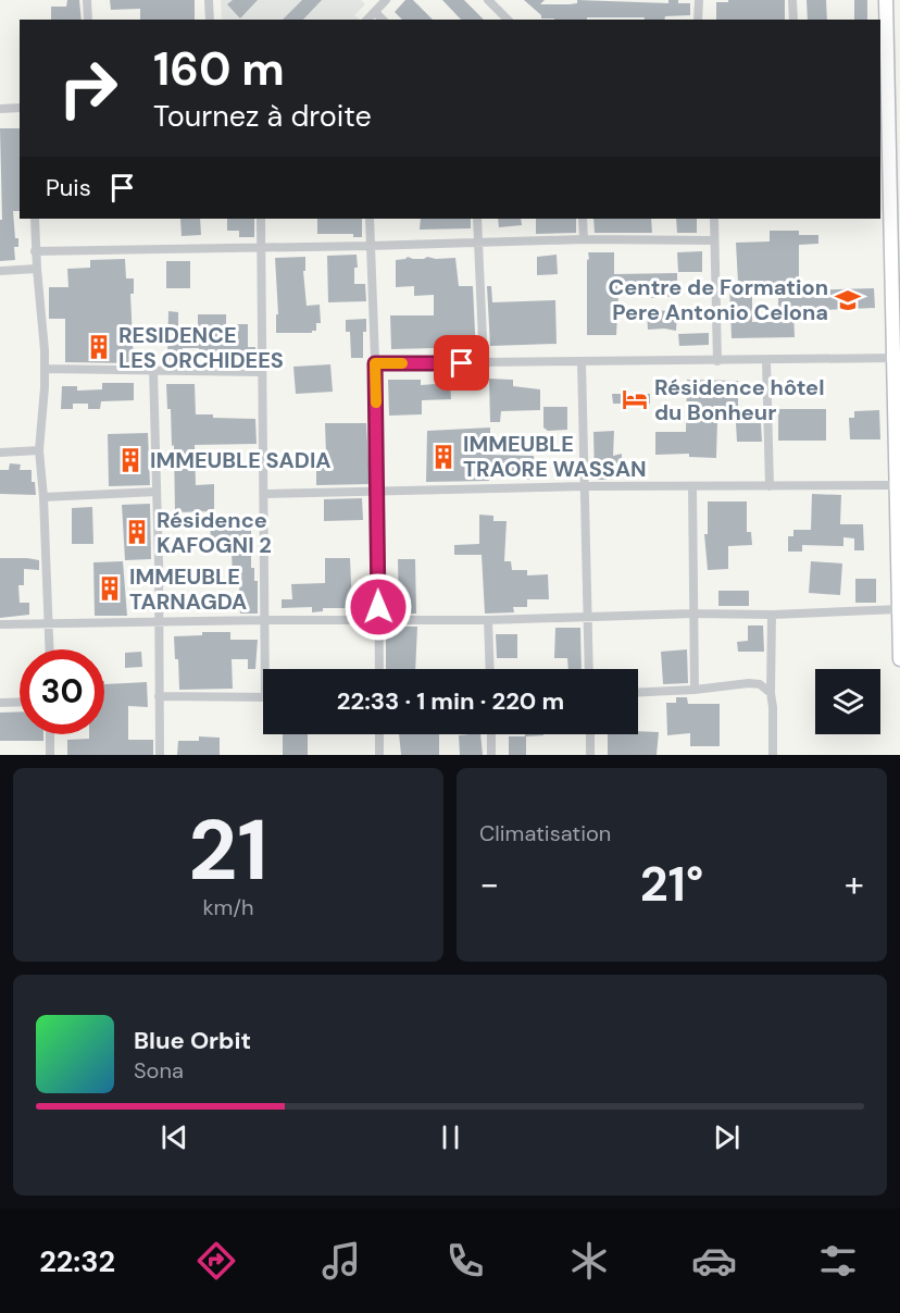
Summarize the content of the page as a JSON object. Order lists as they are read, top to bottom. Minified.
{"places":{"school or university":["Centre de Formation Pere Antonio Celona"],"building":["RESIDENCE LES ORCHIDEES","IMMEUBLE TRAORE WASSAN","IMMEUBLE SADIA","Résidence KAFOGNI 2","IMMEUBLE TARNAGDA"],"hotel":["Résidence hôtel du Bonheur"]},"page":{"turn":["160 m","Tournez à droite"],"then":"Puis","limit":"30","trip":"22:33 · 1 min · 220 m","tile":[["21","km/h"],"Climatisation"],"heat":["−","21°","+"],"song":["Blue Orbit","Sona"],"tabs":"22:32"}}
